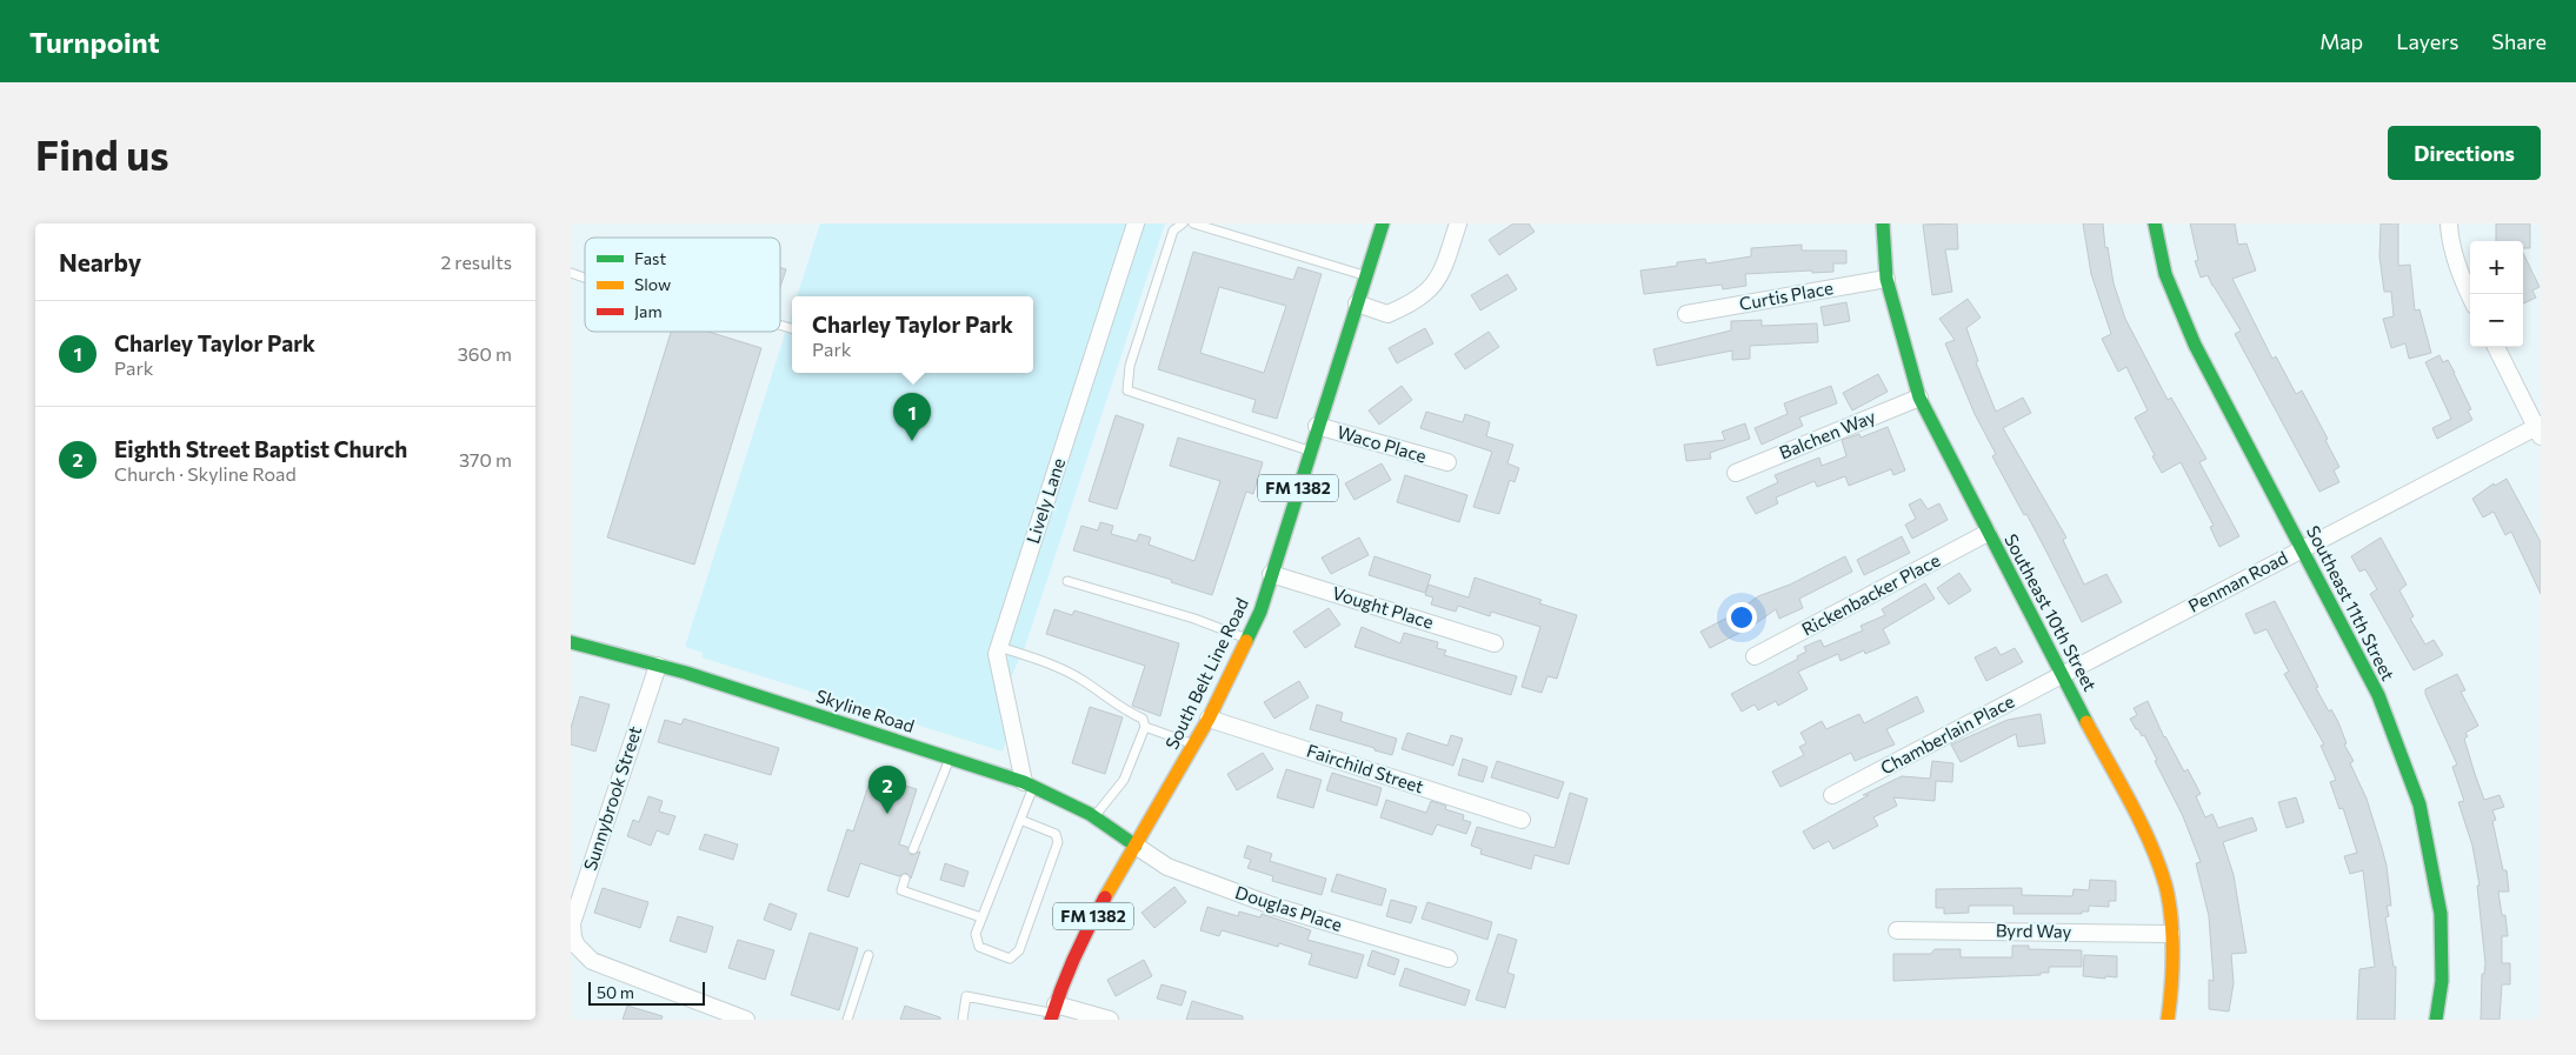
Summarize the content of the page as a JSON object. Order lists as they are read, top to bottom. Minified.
{"streets":{"street":["Curtis Place","Balchen Way","Waco Place","FM 1382","Lively Lane","Penman Road","Rickenbacker Place","Southeast 11th Street","Vought Place","Southeast 10th Street","South Belt Line Road","Skyline Road","Chamberlain Place","Fairchild Street","Sunnybrook Street","Douglas Place","Byrd Way"]},"crossings":[["Curtis Place","Southeast 10th Street"],["Balchen Way","Southeast 10th Street"],["Waco Place","South Belt Line Road"],["Lively Lane","Skyline Road"],["Penman Road","Southeast 11th Street"],["Penman Road","Southeast 10th Street"],["Penman Road","Chamberlain Place"],["Rickenbacker Place","Southeast 10th Street"],["Vought Place","South Belt Line Road"],["Southeast 10th Street","Chamberlain Place"],["Southeast 10th Street","Byrd Way"],["South Belt Line Road","Skyline Road"],["South Belt Line Road","Fairchild Street"],["South Belt Line Road","Douglas Place"],["Skyline Road","Sunnybrook Street"],["Skyline Road","Douglas Place"]],"legend":["Fast","Slow","Jam"],"scale_bar":"50 m","page":{"header":"Turnpoint","nav":["Map","Layers","Share"],"buttons":"Directions","title":"Find us","heading":["Nearby","2 results"],"map_buttons":["+","−"],"popup":["Charley Taylor Park","Park"],"list":[{"mark":"1","name":"Charley Taylor Park","note":"Park","value":"360 m"},{"mark":"2","name":"Eighth Street Baptist Church","note":"Church · Skyline Road","value":"370 m"}],"pins":["1","2"],"scale":"50 m"}}
